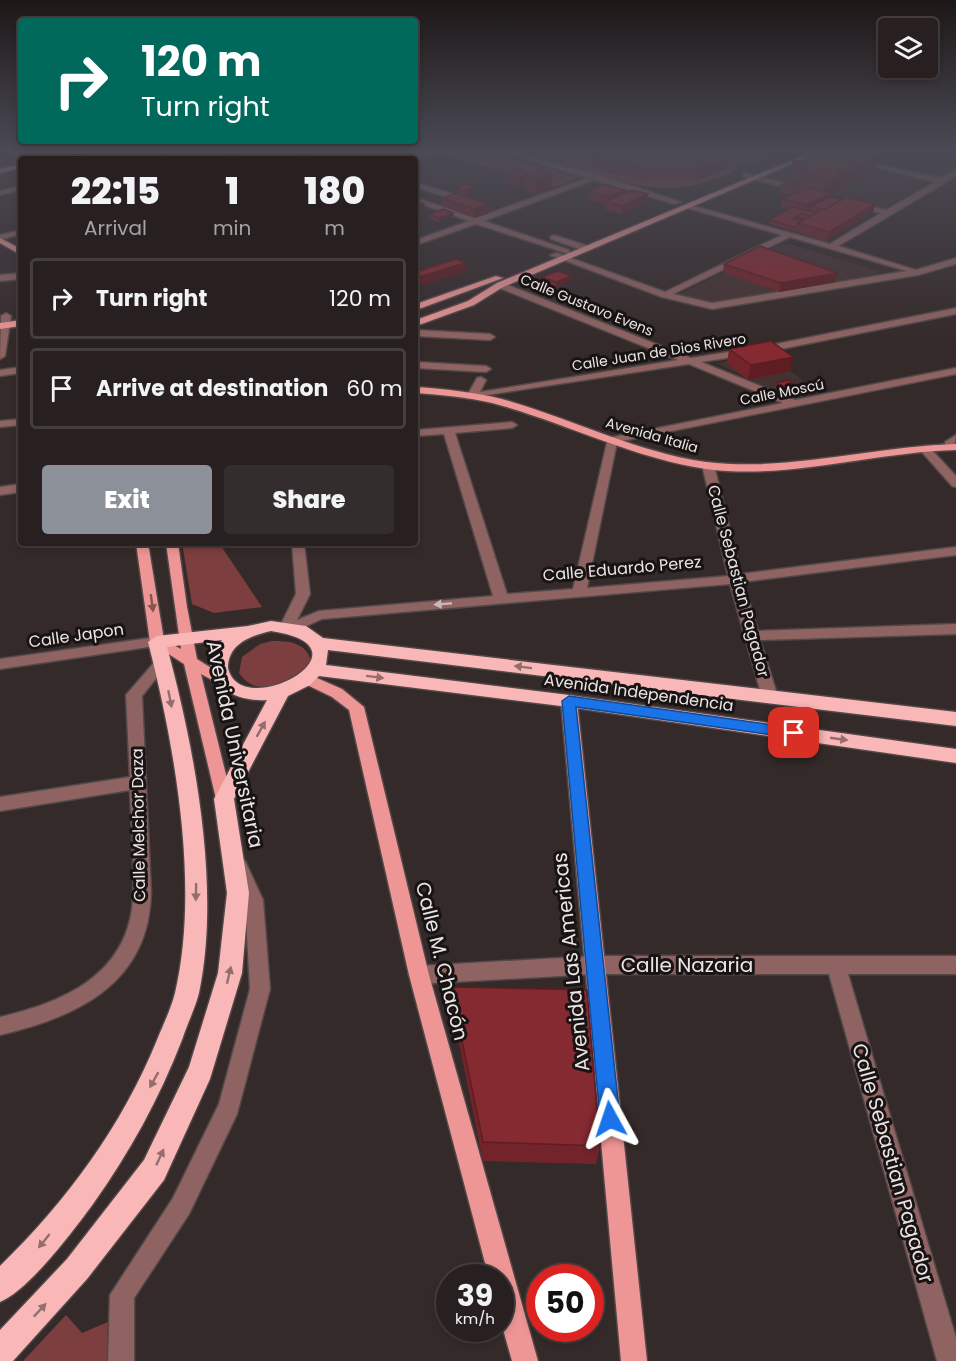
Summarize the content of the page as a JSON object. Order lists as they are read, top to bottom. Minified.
{"streets":{"highway":["Avenida Independencia","Avenida Universitaria"],"main road":["Avenida Italia","Calle M. Chacón","Avenida Las Americas"],"street":["Calle Gustavo Evens","Calle Juan de Dios Rivero","Calle Moscú","Calle Eduardo Perez","Calle Sebastian Pagador","Calle Japon","Calle Melchor Daza","Calle Nazaria"]},"crossings":[["Calle Gustavo Evens","Calle Juan de Dios Rivero"],["Calle Gustavo Evens","Calle Moscú"],["Calle Juan de Dios Rivero","Avenida Italia"],["Calle Moscú","Avenida Italia"],["Avenida Italia","Calle Sebastian Pagador"],["Calle Eduardo Perez","Calle Sebastian Pagador"],["Calle Eduardo Perez","Avenida Independencia"],["Calle Eduardo Perez","Calle M. Chacón"],["Calle Sebastian Pagador","Avenida Independencia"],["Calle Sebastian Pagador","Calle Nazaria"],["Calle Japon","Calle Melchor Daza"],["Avenida Independencia","Calle M. Chacón"],["Avenida Independencia","Avenida Las Americas"],["Calle M. Chacón","Calle Nazaria"],["Avenida Las Americas","Calle Nazaria"]],"one_way":["Avenida Universitaria"],"page":{"turn":["120 m","Turn right"],"eta":["22:15","Arrival","1","min","180","m"],"list":[{"name":"Turn right","value":"120 m"},{"name":"Arrive at destination","value":"60 m"}],"buttons":["Exit","Share"],"speed":"39 km/h","limit":"50"}}
